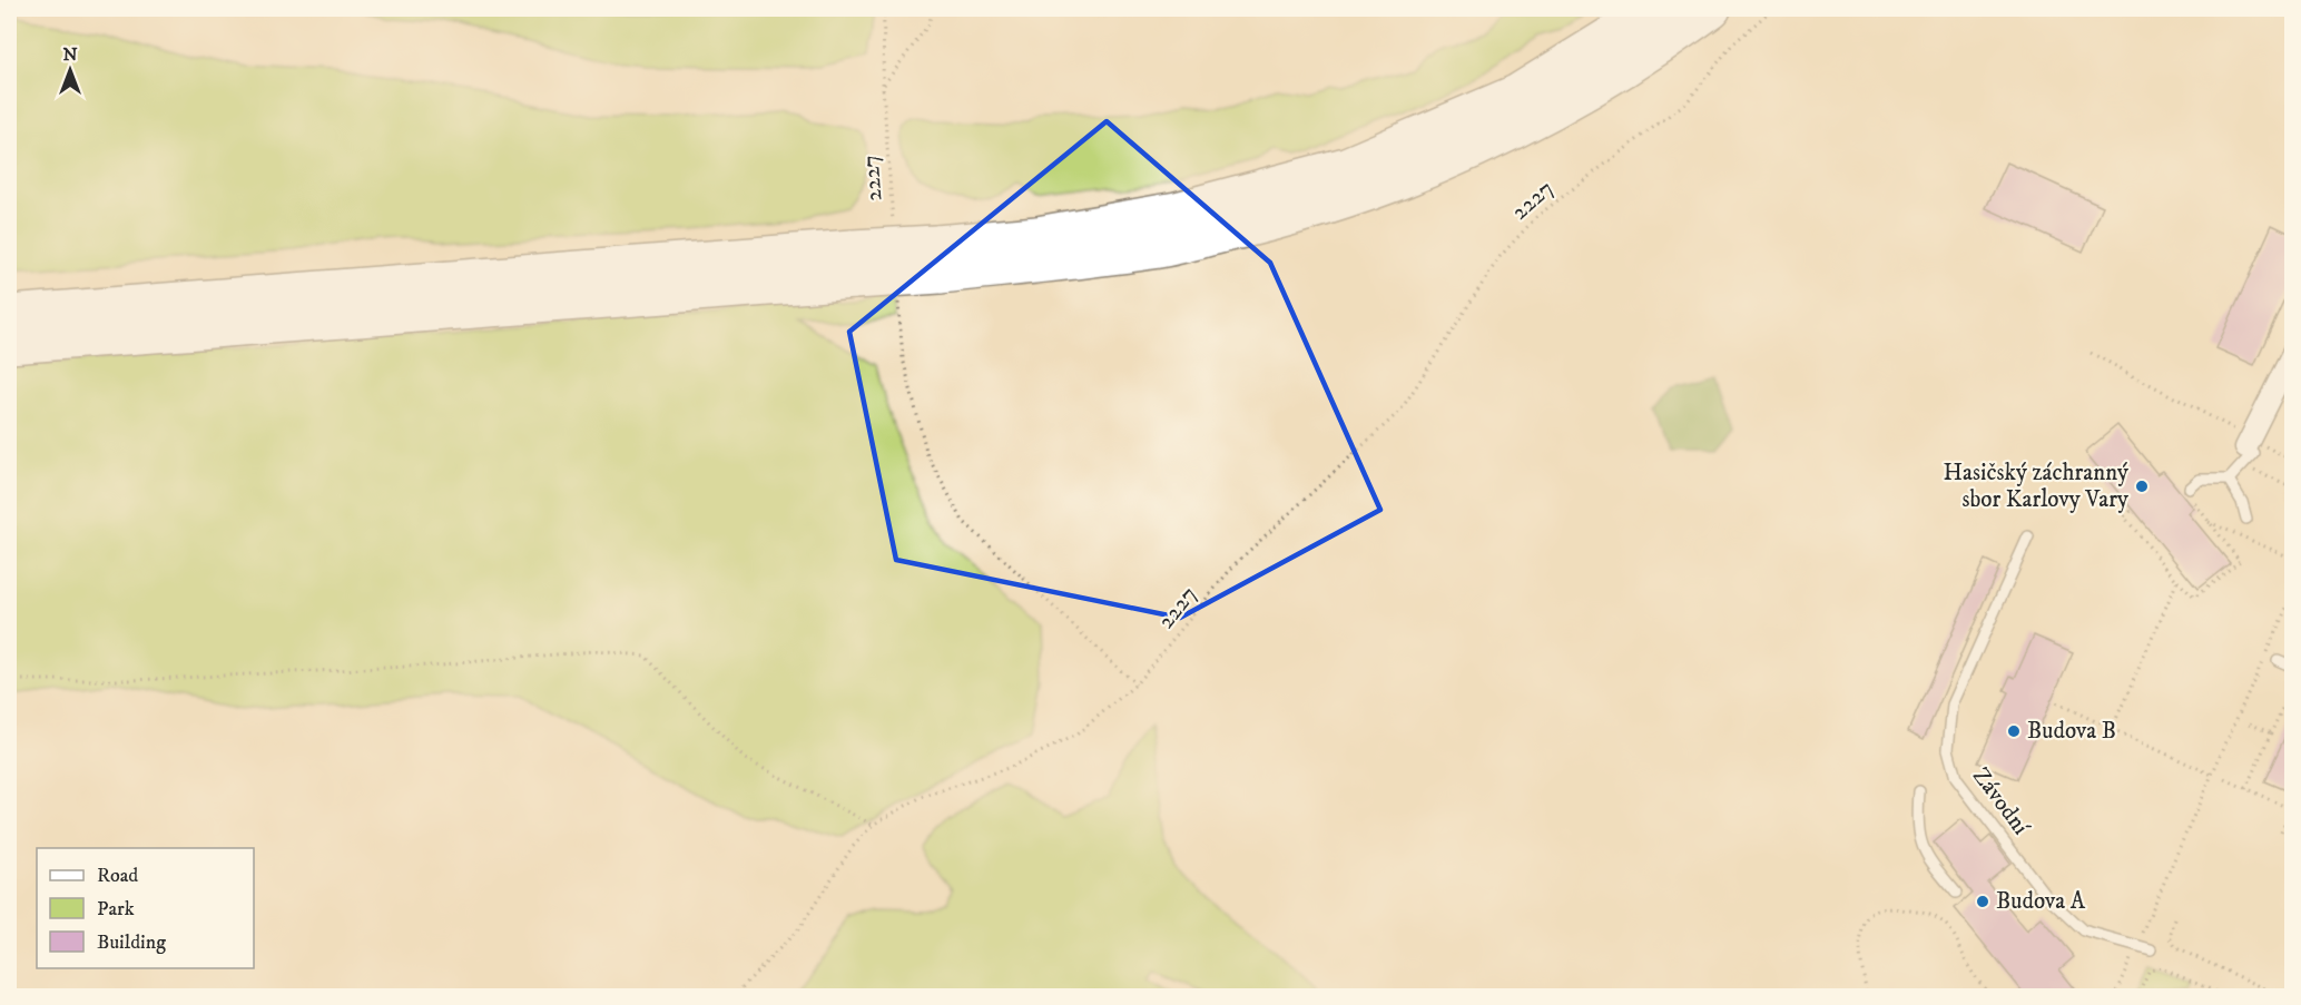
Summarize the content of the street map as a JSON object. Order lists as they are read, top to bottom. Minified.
{"streets":{"lane":["Závodní"],"path":["2227"]},"places":["Hasičský záchranný sbor Karlovy Vary","Budova B","Budova A"],"legend":["Road","Park","Building"],"north":"top"}
